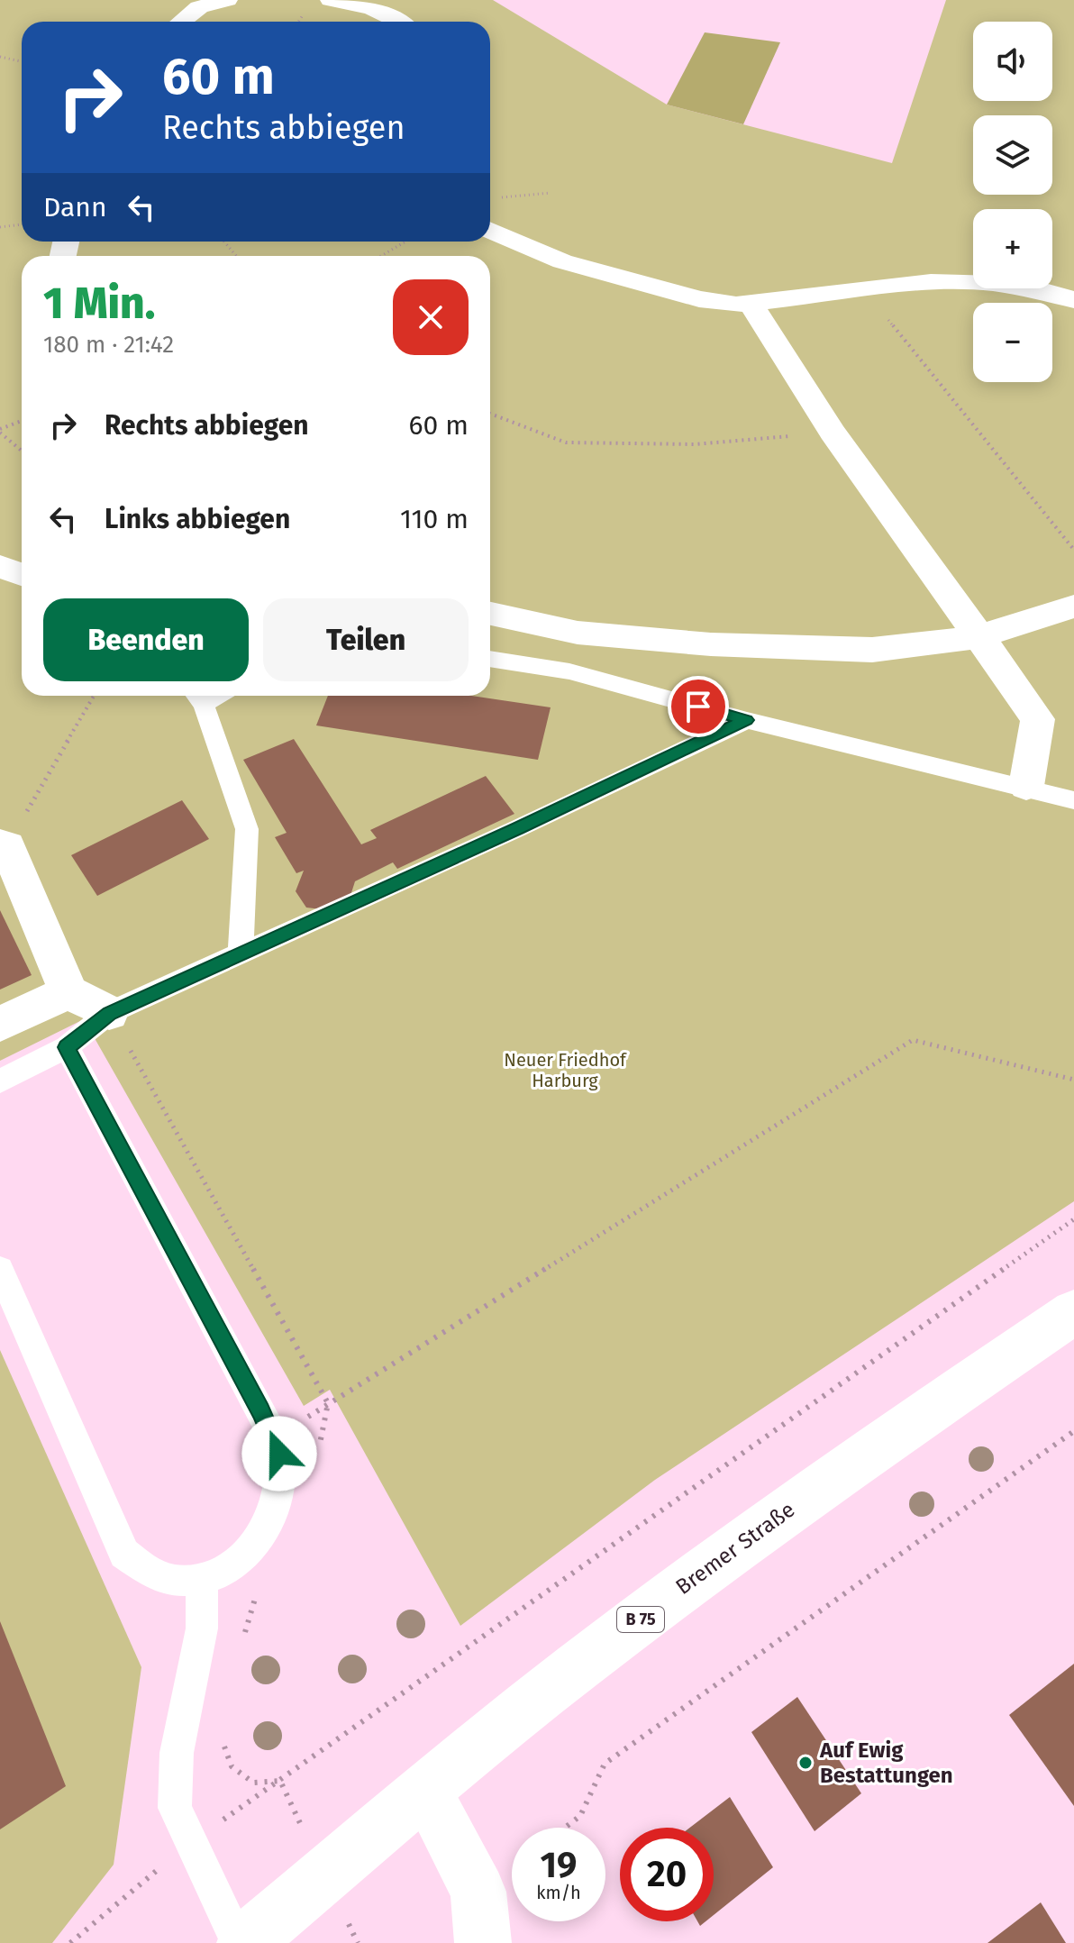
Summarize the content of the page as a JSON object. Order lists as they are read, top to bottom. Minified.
{"streets":{"street":["Bremer Straße","B 75"]},"parks":["Neuer Friedhof Harburg"],"places":["Auf Ewig Bestattungen"],"page":{"map_buttons":["+","−"],"turn":["60 m","Rechts abbiegen"],"then":"Dann","heading":["1 Min.","180 m · 21:42"],"list":[{"name":"Rechts abbiegen","value":"60 m"},{"name":"Links abbiegen","value":"110 m"}],"buttons":["Beenden","Teilen"],"speed":"19 km/h","limit":"20"}}
